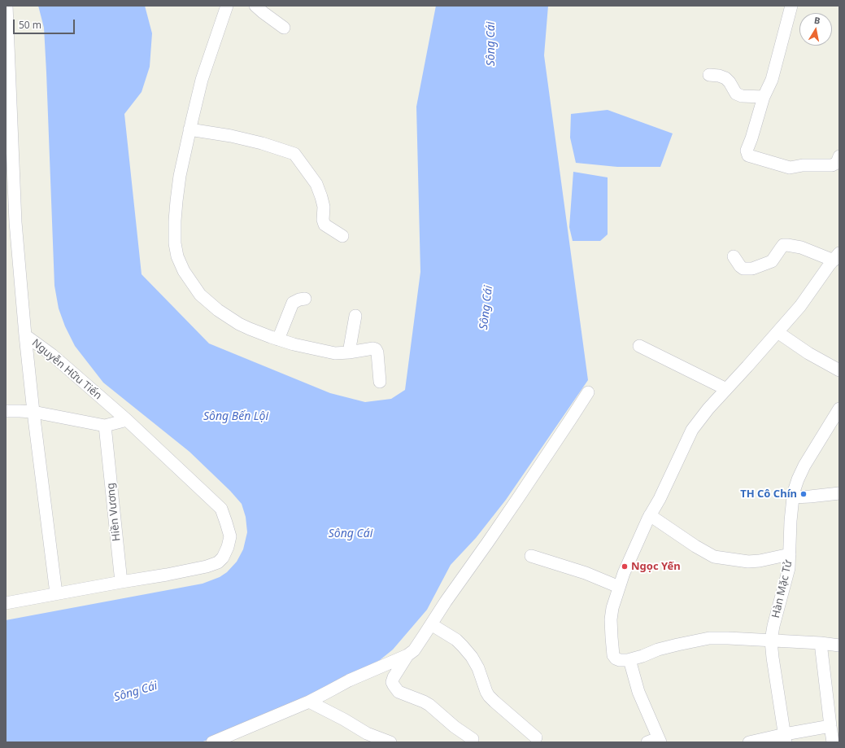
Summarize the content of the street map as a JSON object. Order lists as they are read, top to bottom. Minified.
{"streets":{"street":["Nguyễn Hữu Tiến","Hiền Vương","Hàn Mặc Tử"]},"crossings":[["Nguyễn Hữu Tiến","Hiền Vương"]],"water":["Sông Cái","Sông Bến Lội"],"places":["TH Cô Chín","Ngọc Yến"],"scale_bar":"50 m","north":"top"}
